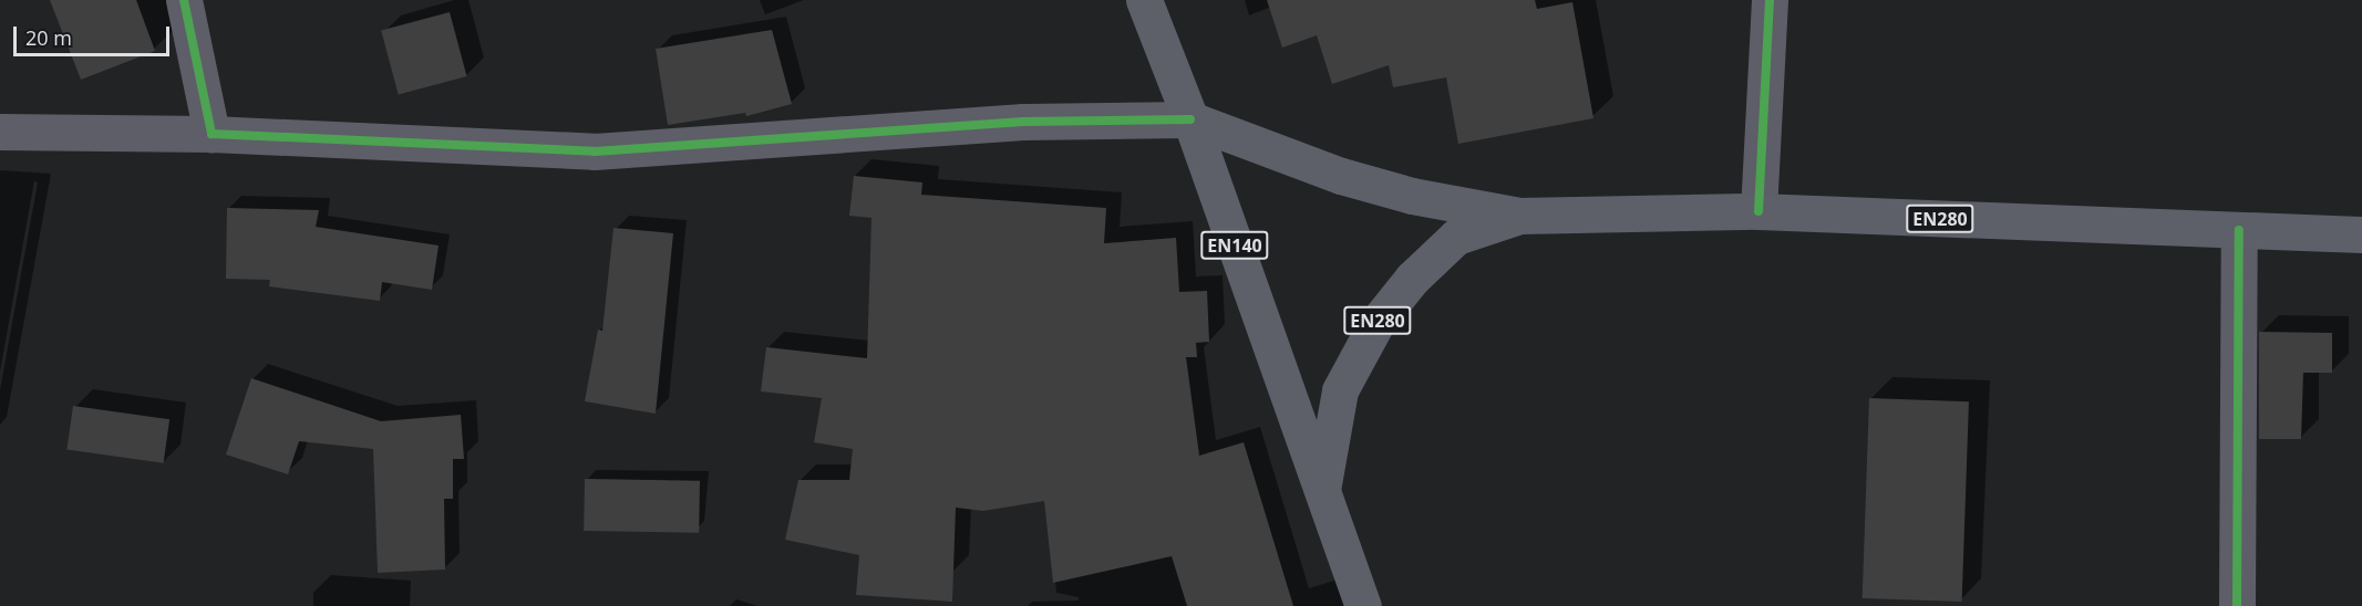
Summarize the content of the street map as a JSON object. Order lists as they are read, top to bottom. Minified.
{"streets":{"main road":["EN280","EN140"]},"crossings":[["EN280","EN140"]],"scale_bar":"20 m"}
